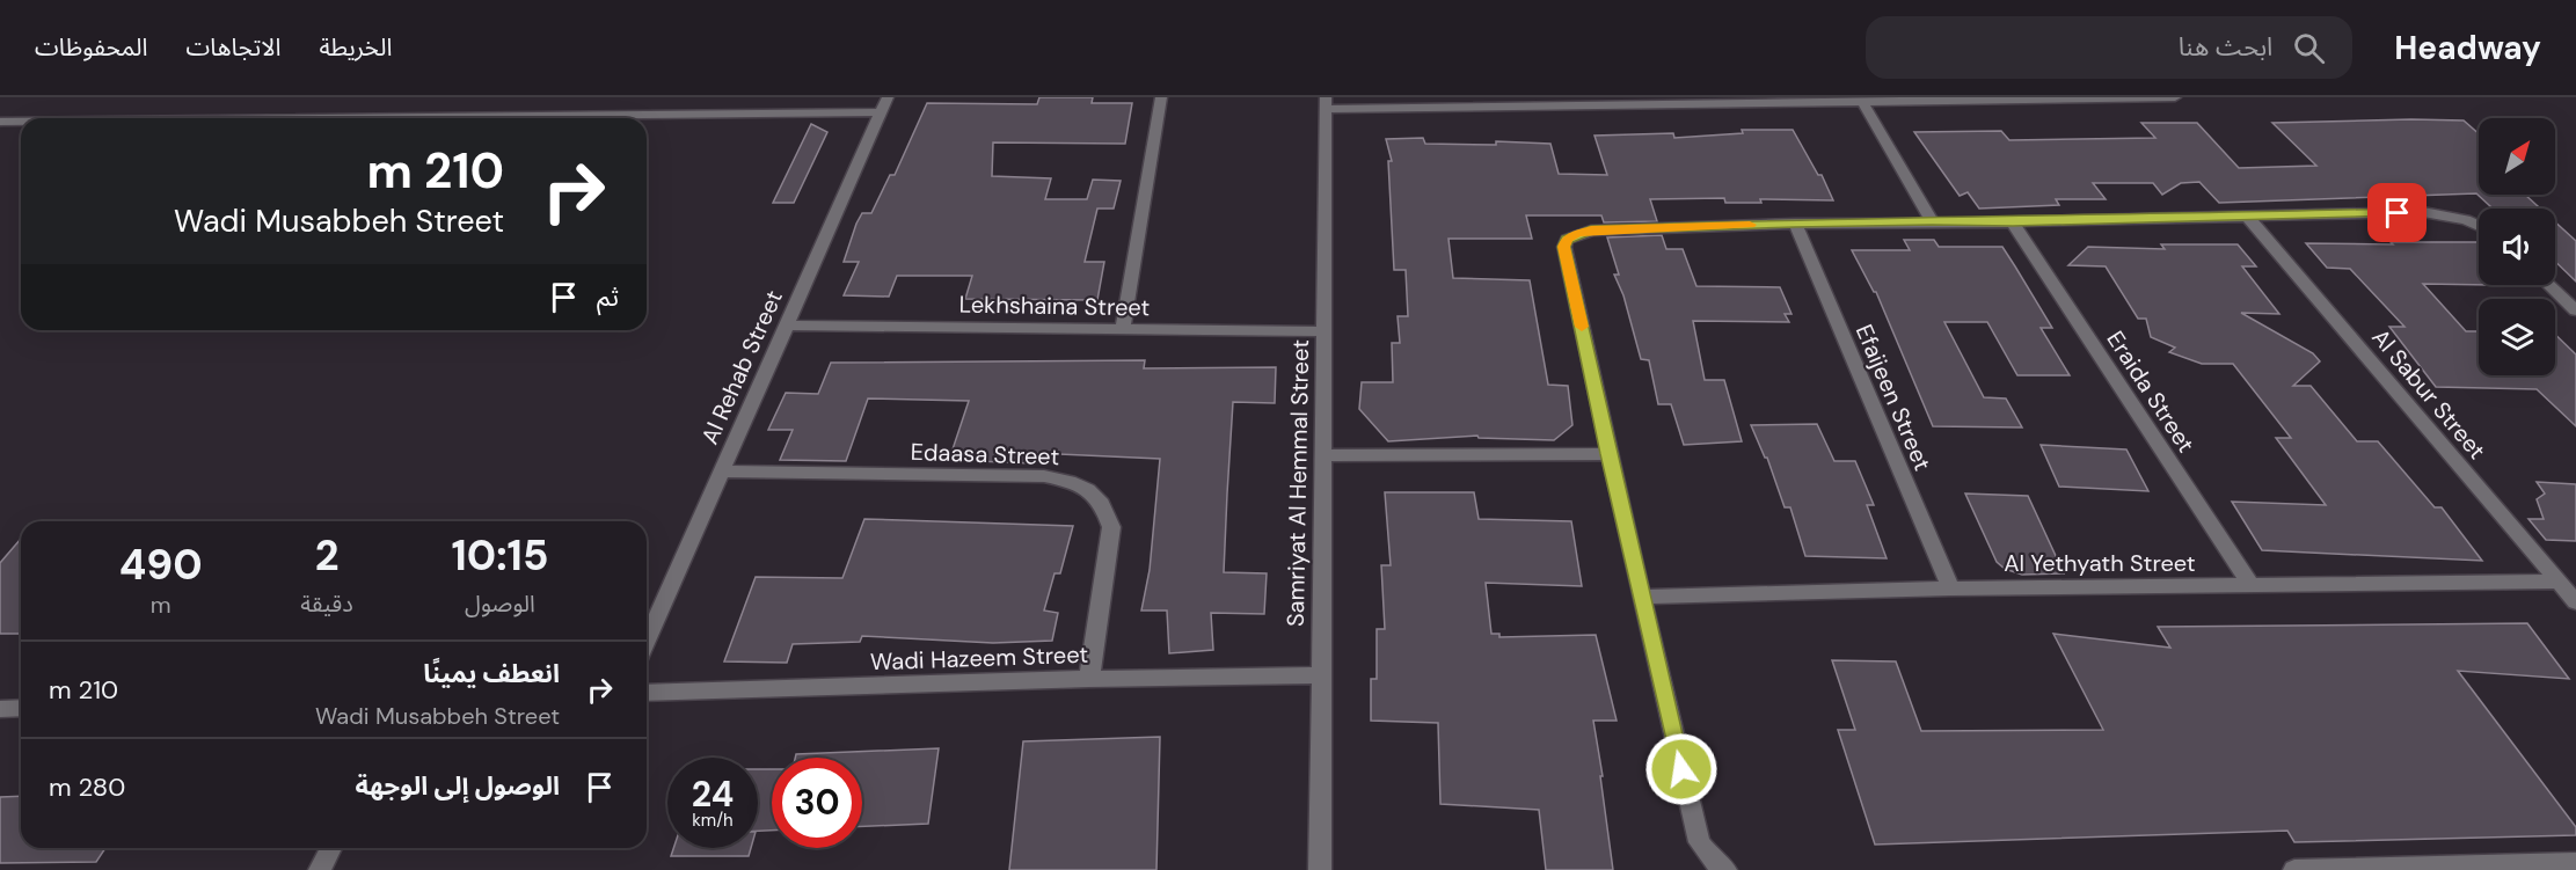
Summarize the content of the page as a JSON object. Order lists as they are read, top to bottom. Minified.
{"streets":{"street":["Lekhshaina Street","Al Rehab Street","Eraida Street","Al Sabur Street","Efaijeen Street","Edaasa Street","Samriyat Al Hemmal Street","Al Yethyath Street","Wadi Hazeem Street"]},"crossings":[["Lekhshaina Street","Al Rehab Street"],["Lekhshaina Street","Samriyat Al Hemmal Street"],["Al Rehab Street","Edaasa Street"],["Eraida Street","Al Yethyath Street"],["Al Sabur Street","Al Yethyath Street"],["Efaijeen Street","Al Yethyath Street"],["Edaasa Street","Wadi Hazeem Street"],["Samriyat Al Hemmal Street","Wadi Hazeem Street"]],"north":"top right","page":{"header":"Headway","search":"ابحث هنا","nav":["الخريطة","الاتجاهات","المحفوظات"],"turn":["210 m","Wadi Musabbeh Street"],"then":"ثم","eta":["10:15","الوصول","2","دقيقة","490","m"],"list":[{"name":"انعطف يمينًا","note":"Wadi Musabbeh Street","value":"210 m"},{"name":"الوصول إلى الوجهة","value":"280 m"}],"speed":"24 km/h","limit":"30"}}
